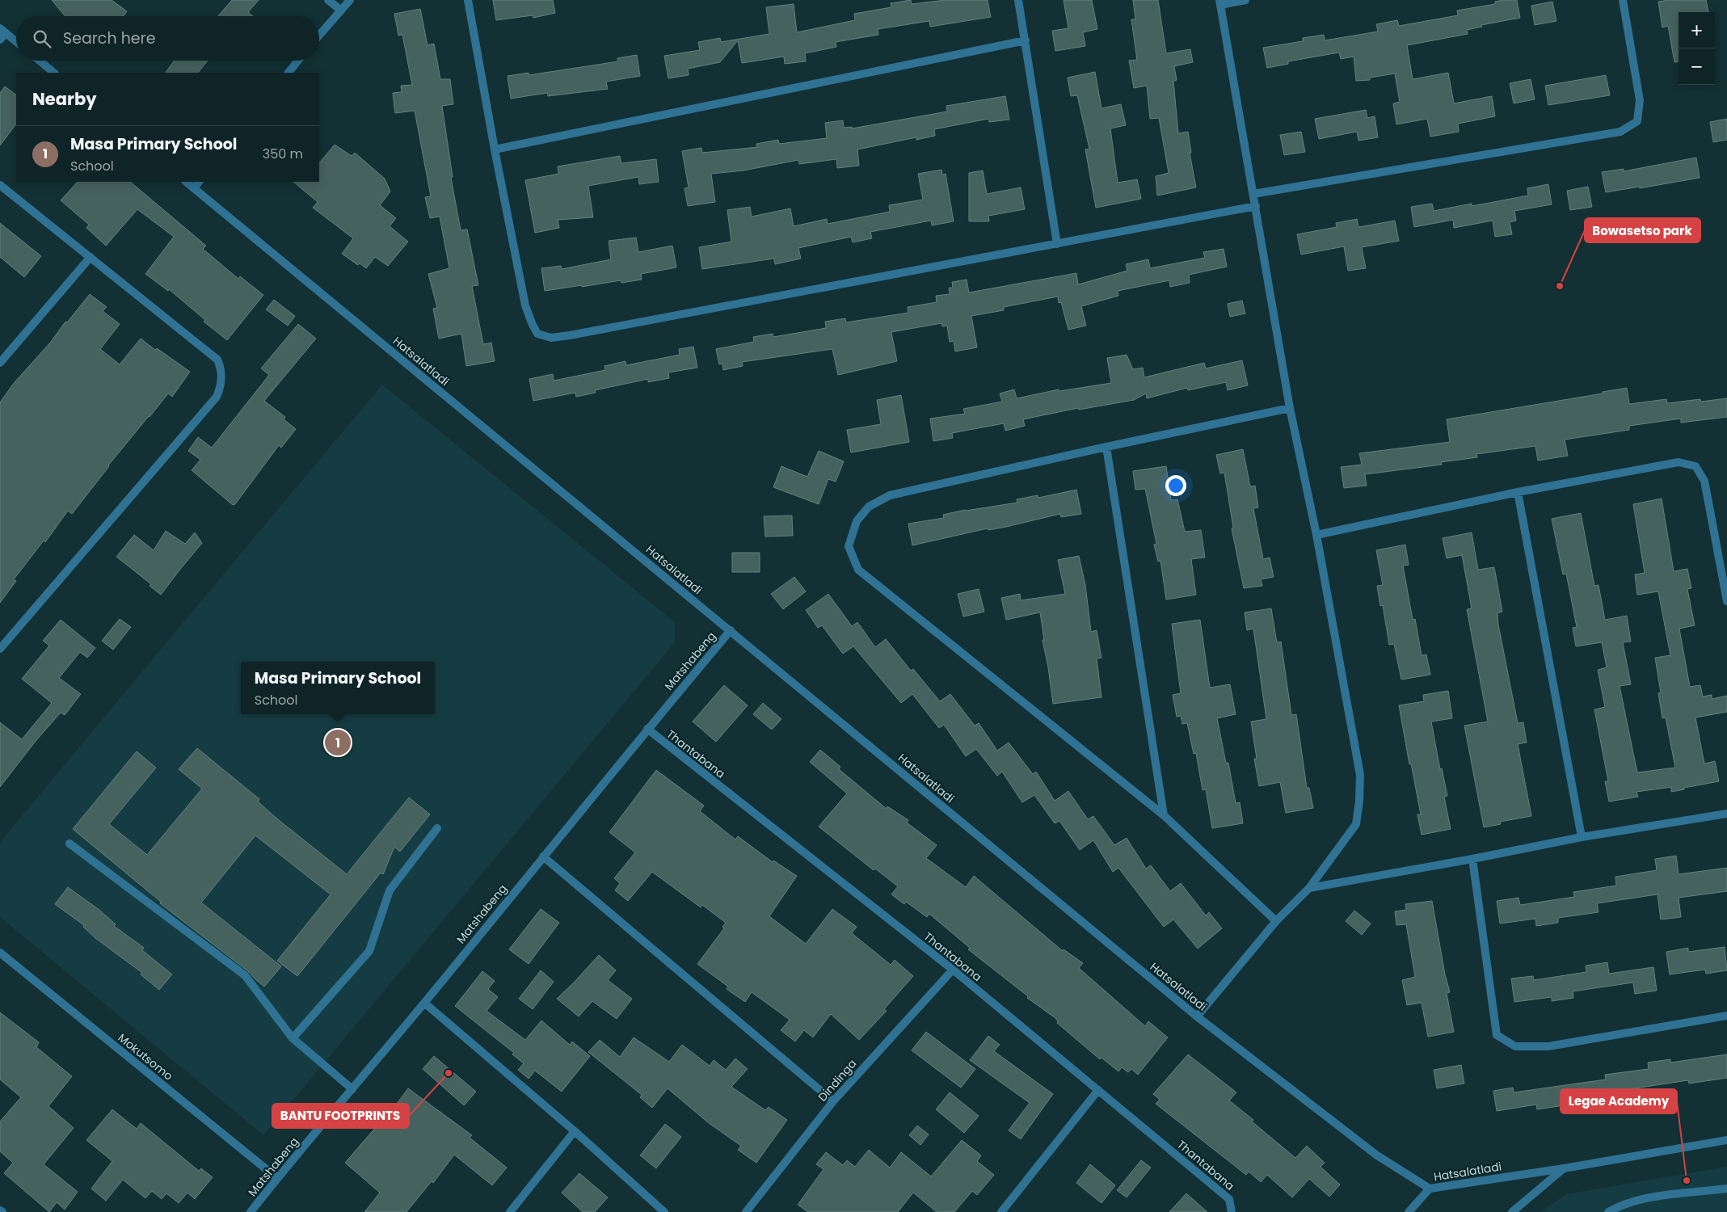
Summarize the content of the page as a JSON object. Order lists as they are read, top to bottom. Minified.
{"streets":{"street":["Hatsalatladi","Matshabeng","Thantabana","Mokutsomo","Dindinga"]},"crossings":[["Hatsalatladi","Matshabeng"],["Matshabeng","Thantabana"],["Matshabeng","Mokutsomo"],["Thantabana","Dindinga"]],"places":["Bowasetso park","BANTU FOOTPRINTS","Legae Academy"],"page":{"map_buttons":["+","−"],"search":"Search here","heading":"Nearby","list":[{"mark":"1","name":"Masa Primary School","note":"School","value":"350 m"}],"popup":["Masa Primary School","School"],"pins":"1"}}
